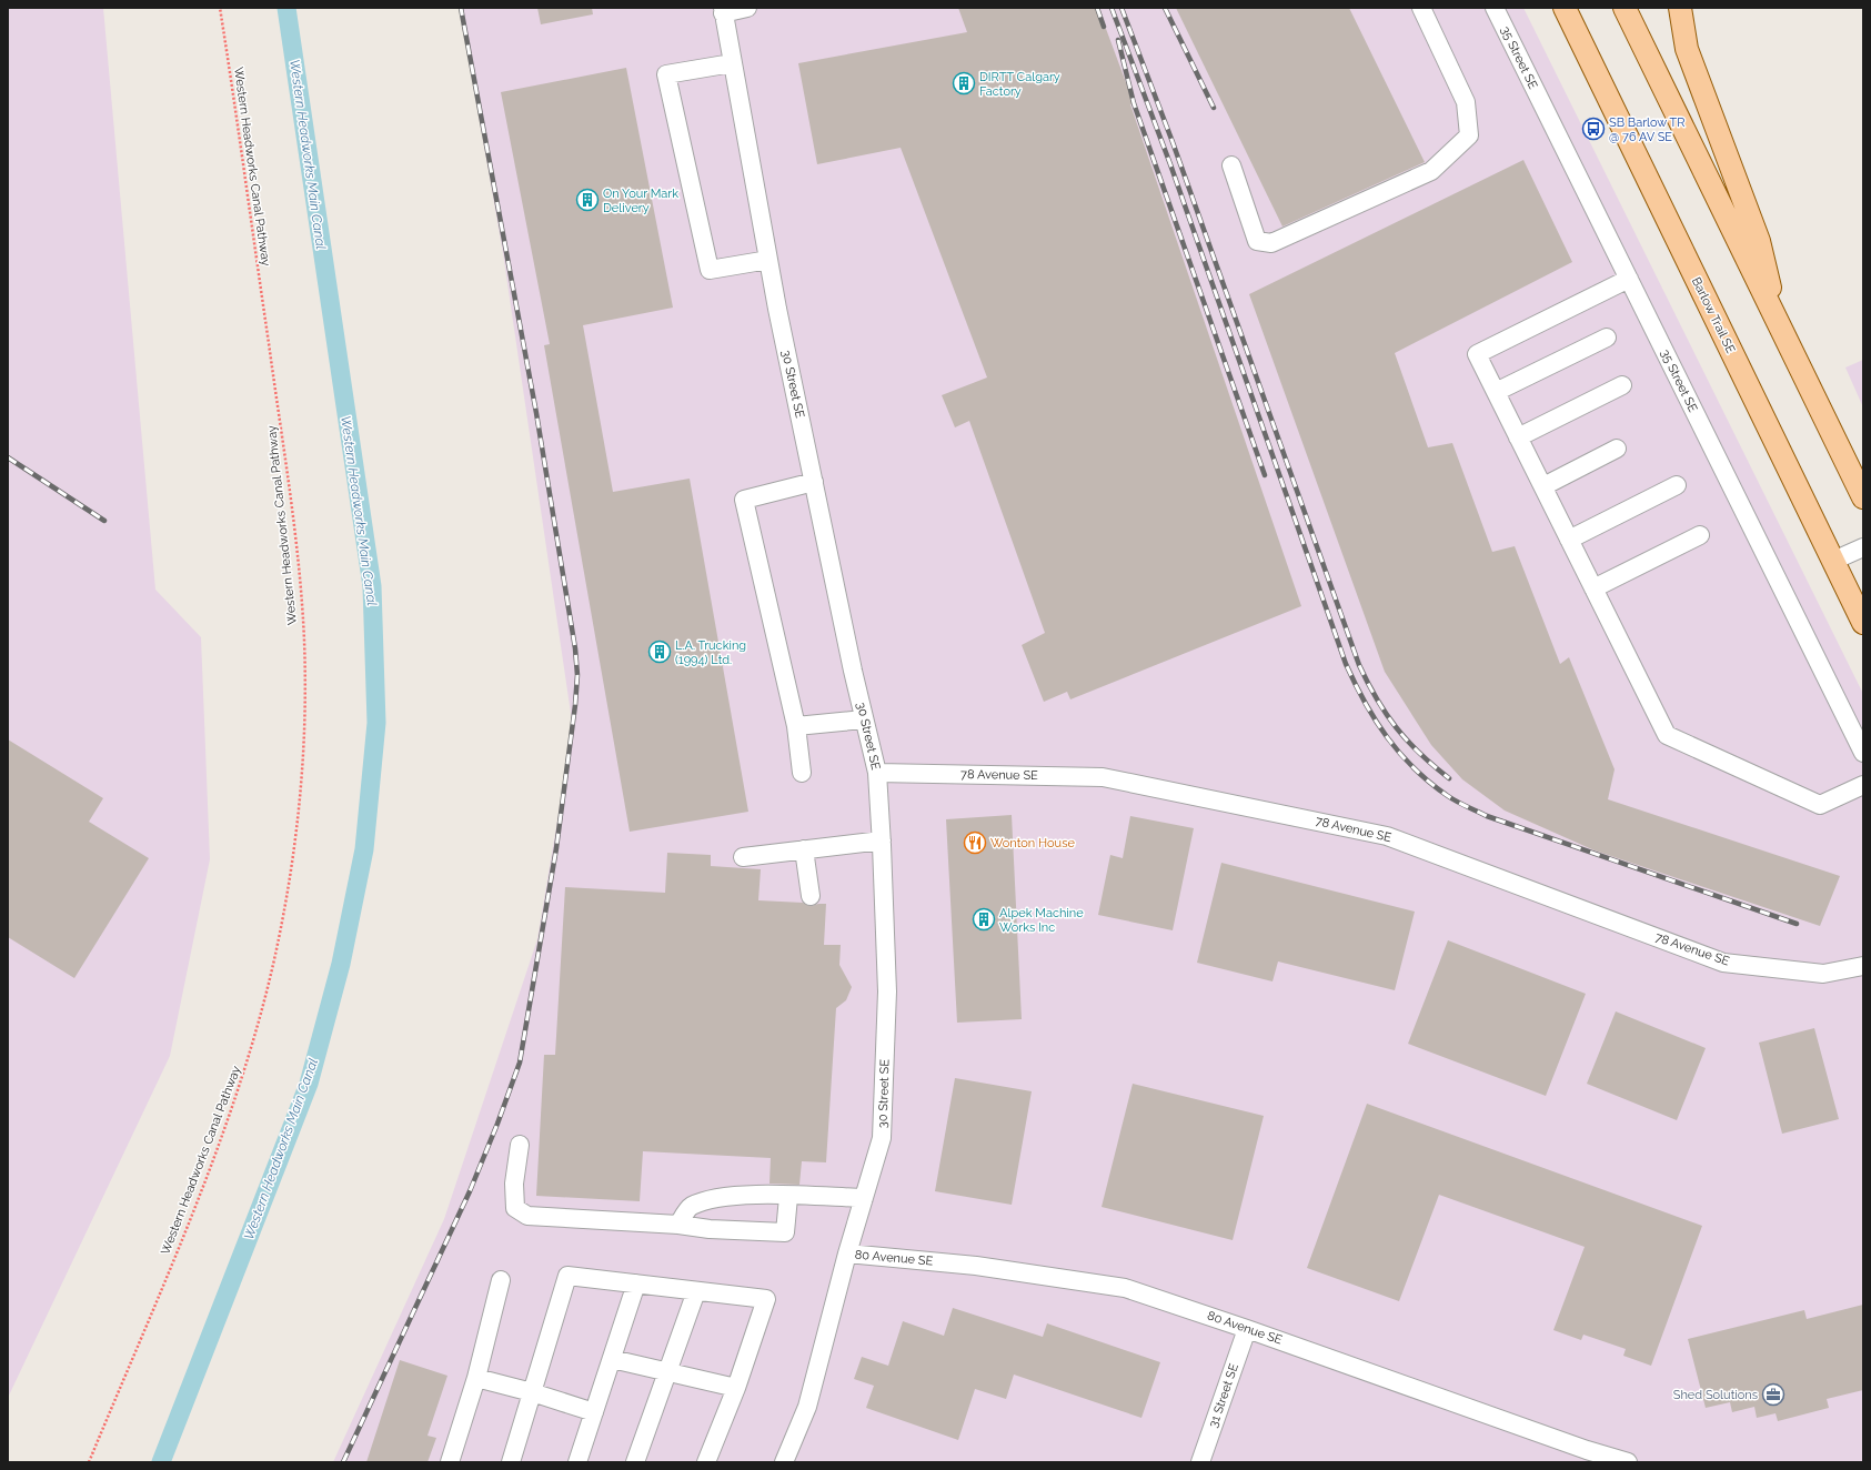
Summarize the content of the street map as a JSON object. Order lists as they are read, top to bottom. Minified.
{"streets":{"main road":["Barlow Trail SE"],"street":["35 Street SE","30 Street SE","78 Avenue SE","80 Avenue SE","31 Street SE"],"path":["Western Headworks Canal Pathway"]},"crossings":[["30 Street SE","78 Avenue SE"],["30 Street SE","80 Avenue SE"],["80 Avenue SE","31 Street SE"]],"water":["Western Headworks Main Canal"],"places":{"building":["DIRTT Calgary Factory","On Your Mark Delivery","L.A. Trucking (1994) Ltd.","Alpek Machine Works Inc"],"bus stop":["SB Barlow TR @ 76 AV SE"],"restaurant":["Wonton House"],"office":["Shed Solutions"]}}
